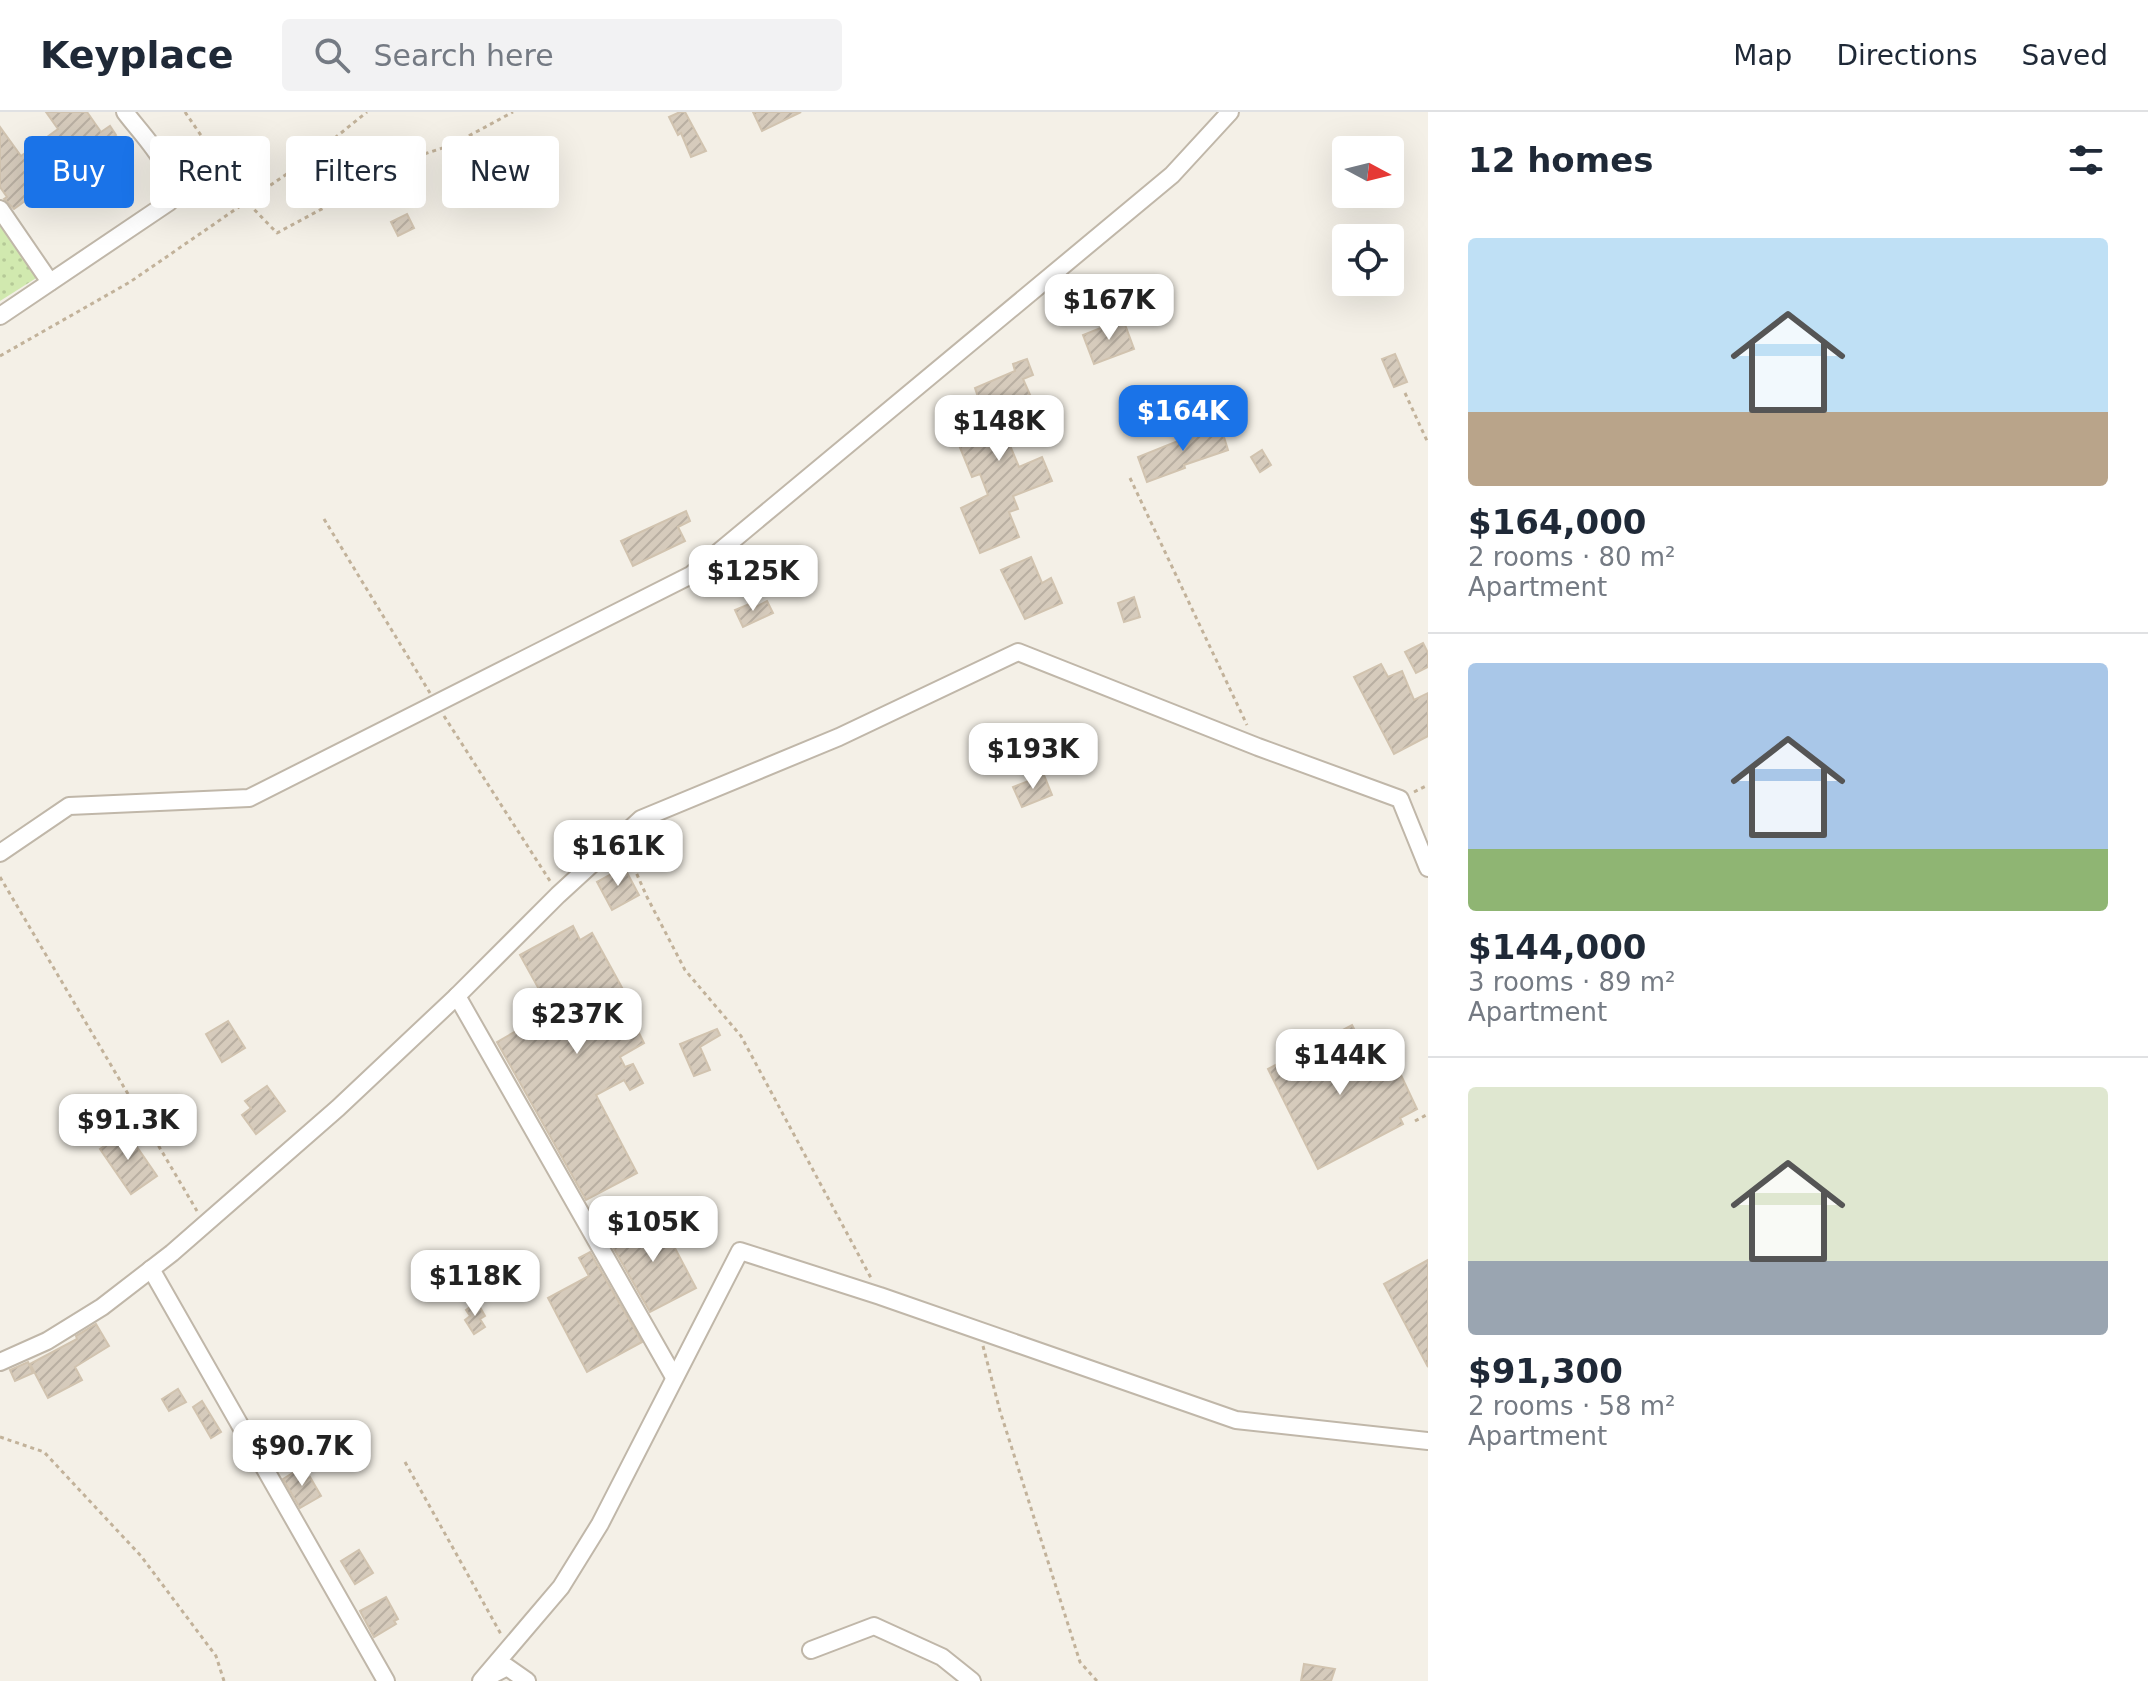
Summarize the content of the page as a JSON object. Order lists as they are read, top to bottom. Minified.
{"north":"right","page":{"header":"Keyplace","search":"Search here","nav":["Map","Directions","Saved"],"heading":"12 homes","chip":["Buy","Rent","Filters","New"],"list":[{"name":"$164,000","note":"2 rooms · 80 m² · Apartment"},{"name":"$144,000","note":"3 rooms · 89 m² · Apartment"},{"name":"$91,300","note":"2 rooms · 58 m² · Apartment"}],"price":["$167K","$164K","$148K","$125K","$193K","$161K","$237K","$144K","$91.3K","$105K","$118K","$90.7K"]}}
